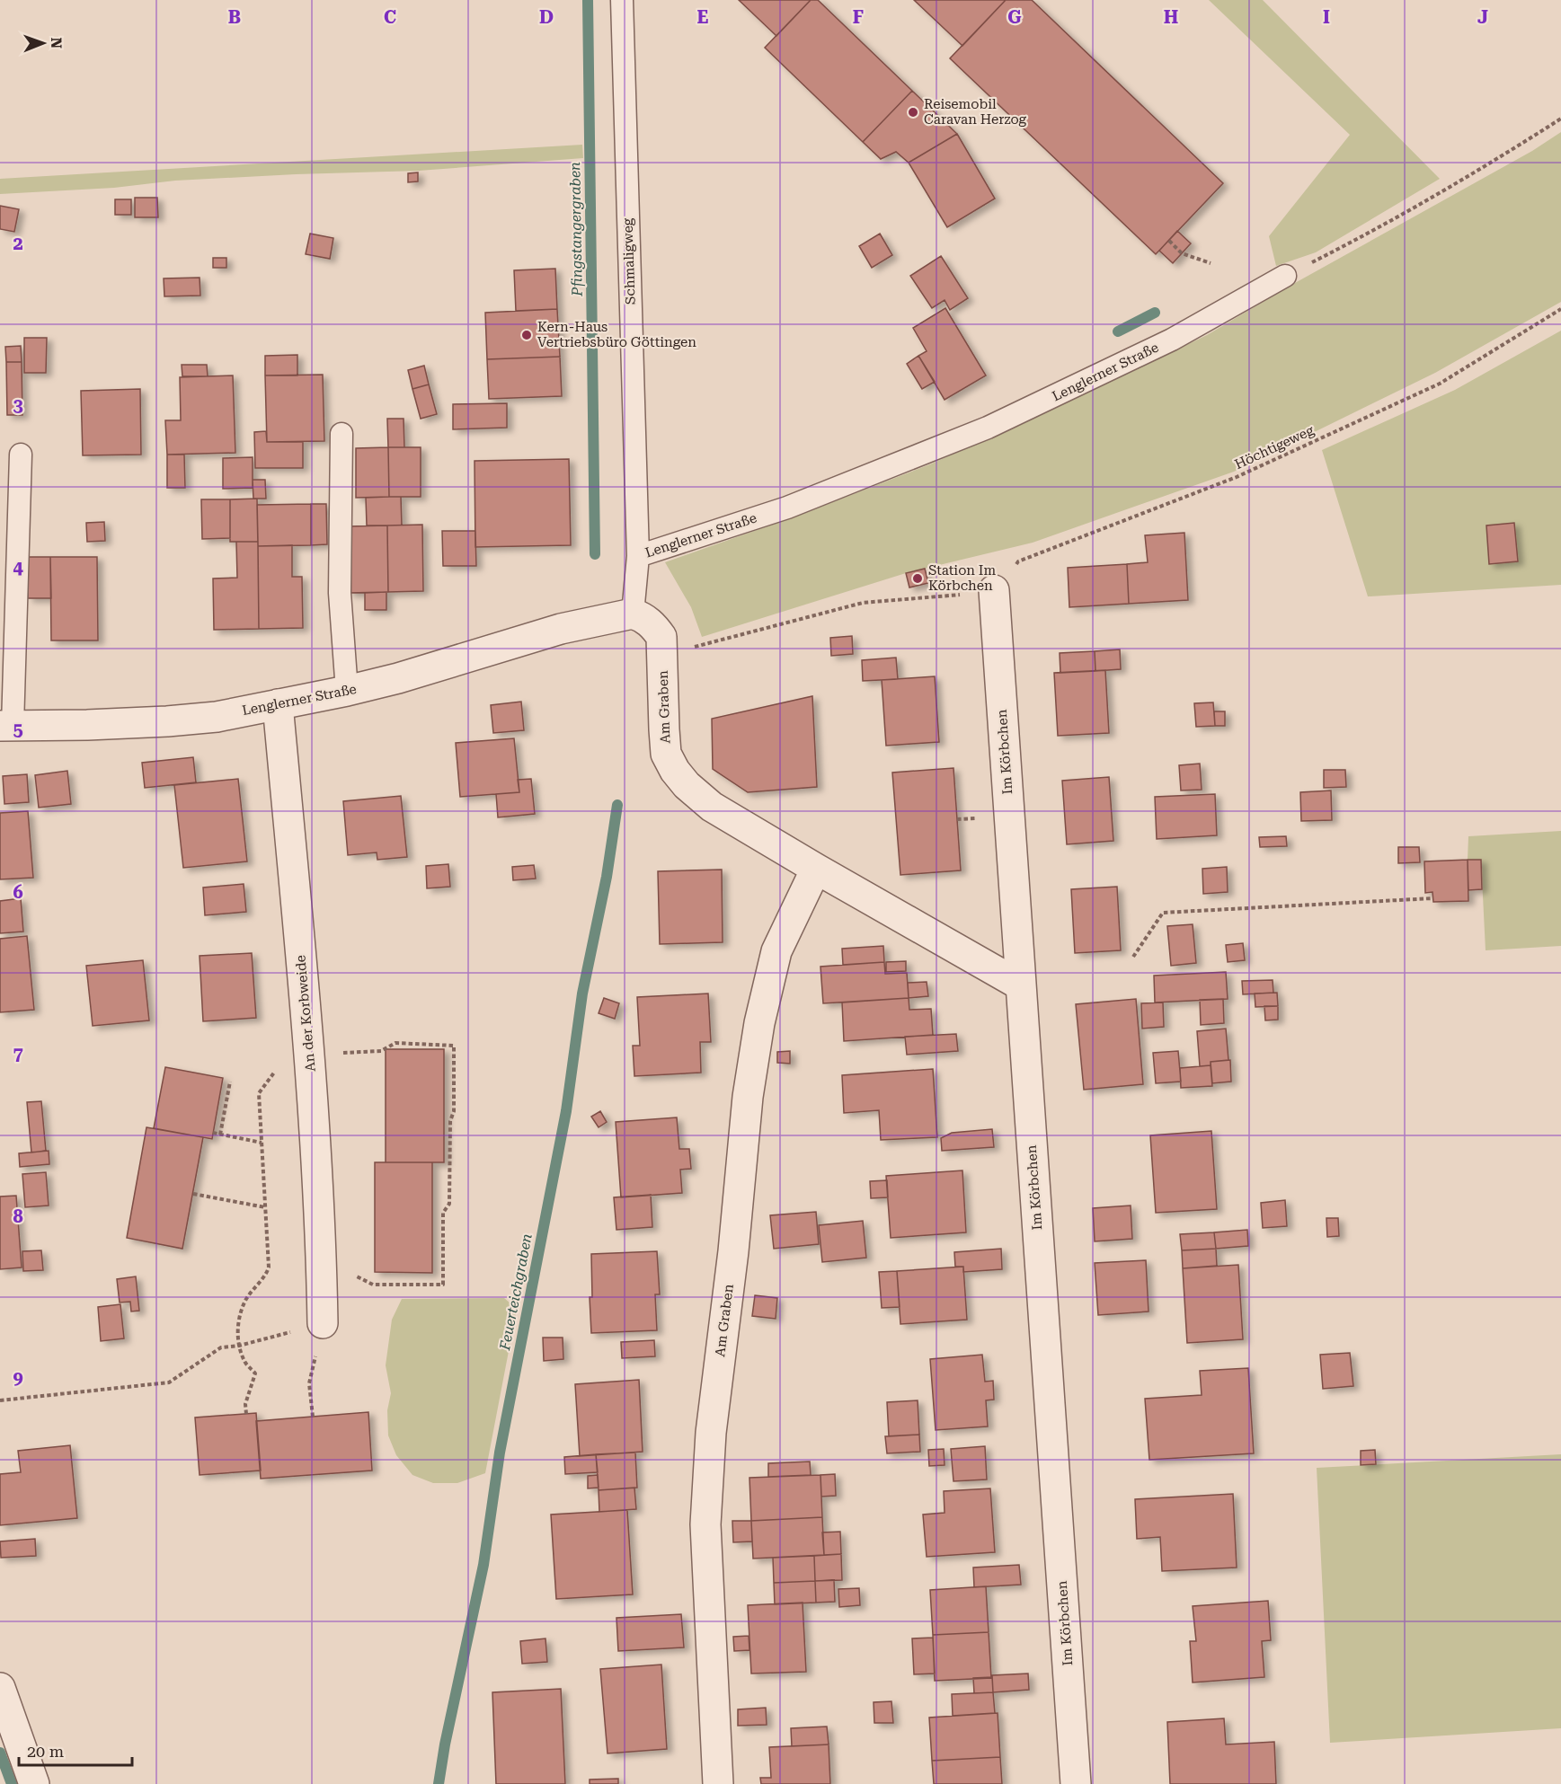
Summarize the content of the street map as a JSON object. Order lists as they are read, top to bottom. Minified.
{"streets":{"street":["Lenglerner Straße","Am Graben","Im Körbchen","An der Korbweide"],"lane":["Schmaligweg"],"path":["Höchtigeweg"]},"crossings":[["Schmaligweg","Lenglerner Straße"],["Lenglerner Straße","Am Graben"],["Lenglerner Straße","An der Korbweide"],["Höchtigeweg","Im Körbchen"],["Am Graben","Im Körbchen"]],"water":["Pfingstangergraben","Feuerteichgraben"],"places":["Reisemobil Caravan Herzog","Kern-Haus Vertriebsbüro Göttingen","Station Im Körbchen"],"scale_bar":"20 m","north":"right","grid":{"columns":["B","C","D","E","F","G","H","I","J"],"rows":["2","3","4","5","6","7","8","9"]}}
